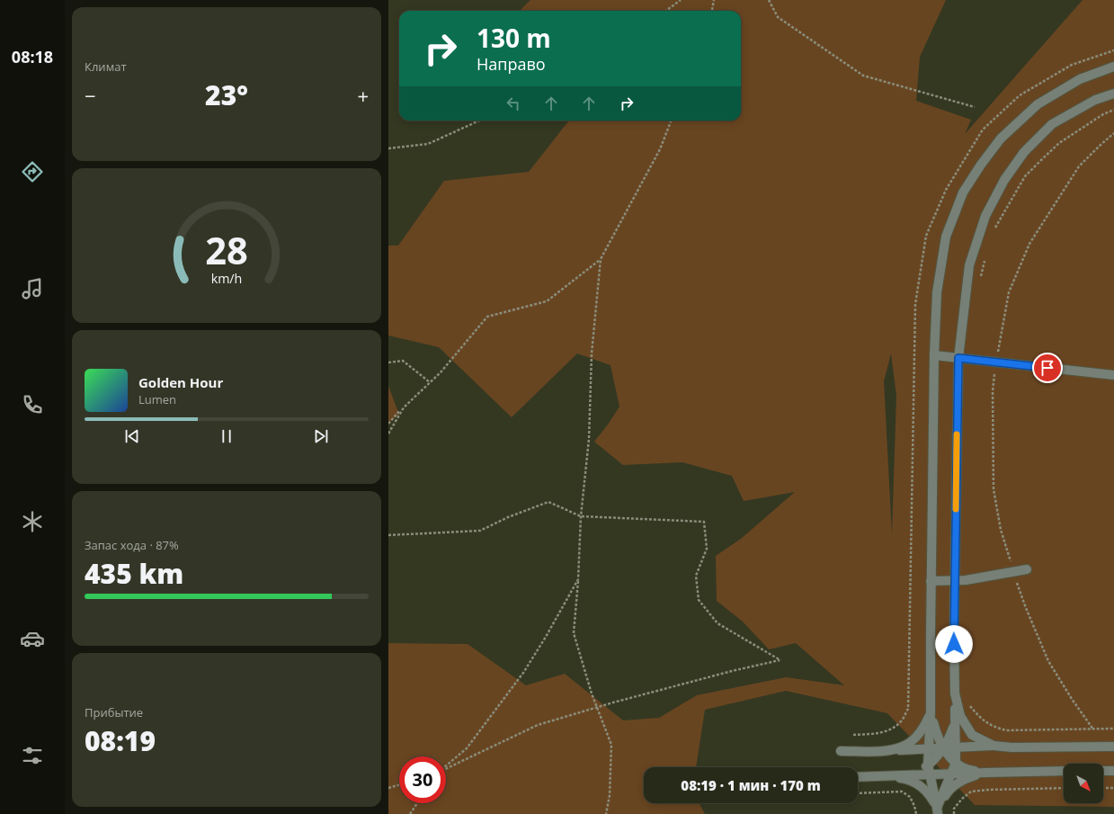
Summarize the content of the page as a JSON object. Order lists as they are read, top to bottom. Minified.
{"north":"bottom right","page":{"tabs":"08:18","tile":["Климат",["Запас хода · 87%","435 km"],["Прибытие","08:19"]],"turn":["130 m","Направо"],"heat":["−","23°","+"],"song":["Golden Hour","Lumen"],"limit":"30","trip":"08:19 · 1 мин · 170 m","gauge":["28","km/h"]}}
